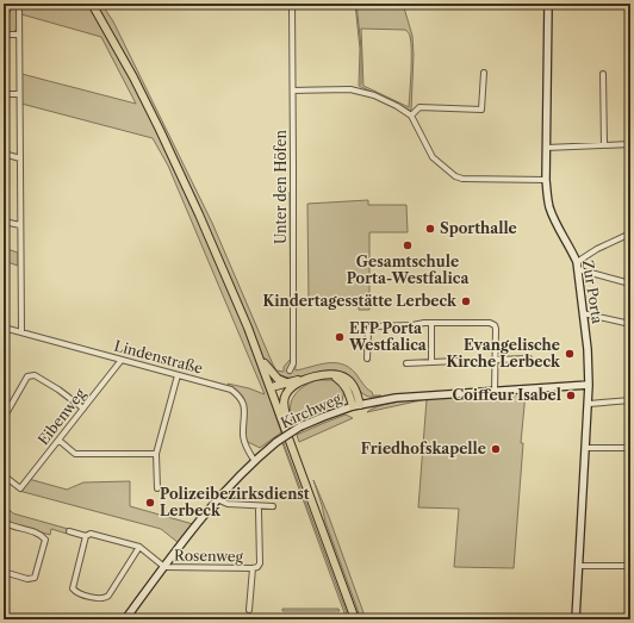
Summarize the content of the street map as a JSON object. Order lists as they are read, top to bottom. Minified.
{"streets":{"main road":["Zur Porta","Kirchweg"],"street":["Unter den Höfen","Lindenstraße","Eibenweg","Rosenweg"]},"crossings":[["Zur Porta","Kirchweg"],["Lindenstraße","Kirchweg"],["Lindenstraße","Eibenweg"],["Kirchweg","Rosenweg"]],"places":["Sporthalle","Gesamtschule Porta-Westfalica","Kindertagesstätte Lerbeck","EFP Porta Westfalica","Evangelische Kirche Lerbeck","Coiffeur Isabel","Friedhofskapelle","Polizeibezirksdienst Lerbeck"]}
